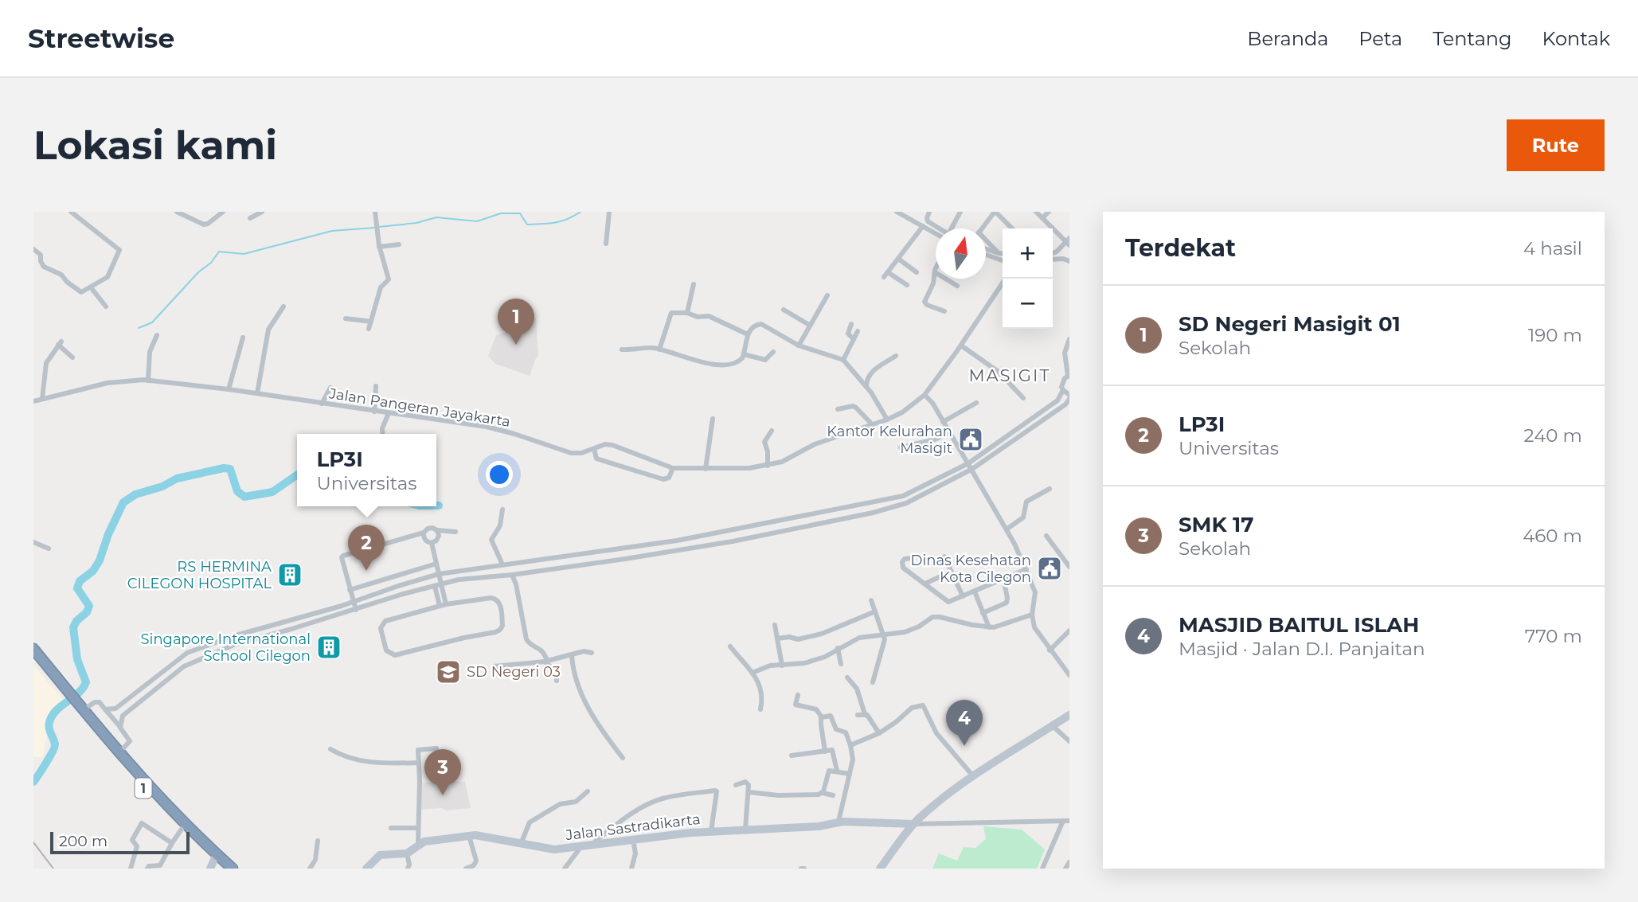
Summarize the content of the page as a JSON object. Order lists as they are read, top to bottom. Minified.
{"streets":{"highway":["1"],"street":["Jalan Pangeran Jayakarta","Jalan Sastradikarta"]},"districts":["MASIGIT"],"places":{"public building":["Kantor Kelurahan Masigit","Dinas Kesehatan Kota Cilegon"],"building":["RS HERMINA CILEGON HOSPITAL","Singapore International School Cilegon"],"school or university":["SD Negeri 03"]},"scale_bar":"200 m","north":"top","page":{"header":"Streetwise","nav":["Beranda","Peta","Tentang","Kontak"],"buttons":"Rute","title":"Lokasi kami","heading":["Terdekat","4 hasil"],"map_buttons":["+","−"],"list":[{"mark":"1","name":"SD Negeri Masigit 01","note":"Sekolah","value":"190 m"},{"mark":"2","name":"LP3I","note":"Universitas","value":"240 m"},{"mark":"3","name":"SMK 17","note":"Sekolah","value":"460 m"},{"mark":"4","name":"MASJID BAITUL ISLAH","note":"Masjid · Jalan D.I. Panjaitan","value":"770 m"}],"pins":["1","2","4","3"],"popup":["LP3I","Universitas"],"scale":"200 m"}}
